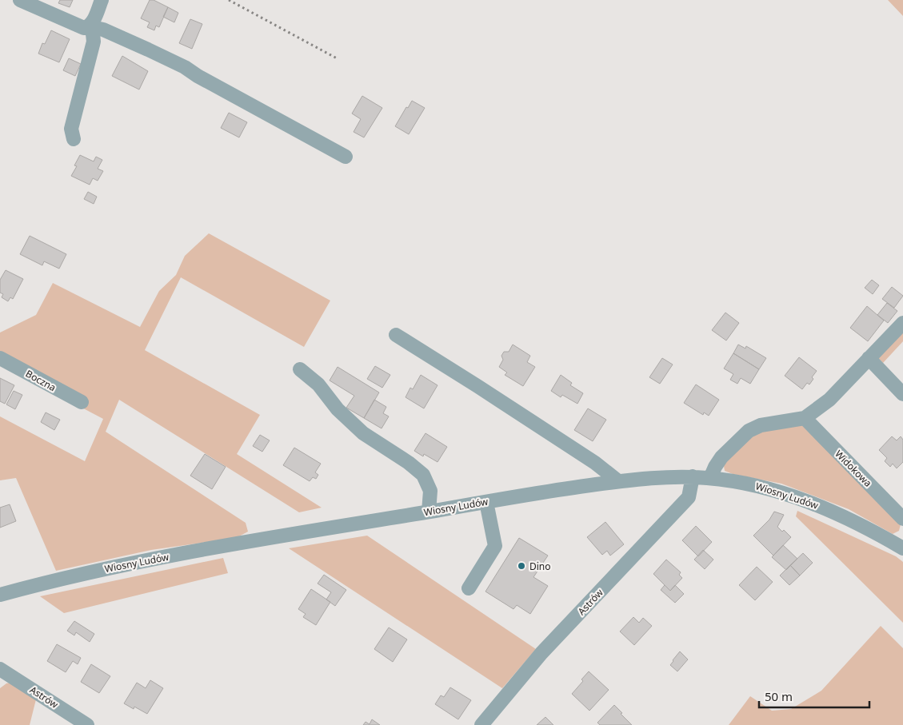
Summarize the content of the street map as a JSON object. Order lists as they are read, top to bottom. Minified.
{"streets":{"street":["Boczna","Widokowa","Wiosny Ludów","Astrów"]},"crossings":[["Wiosny Ludów","Astrów"]],"places":["Dino"],"scale_bar":"50 m"}
